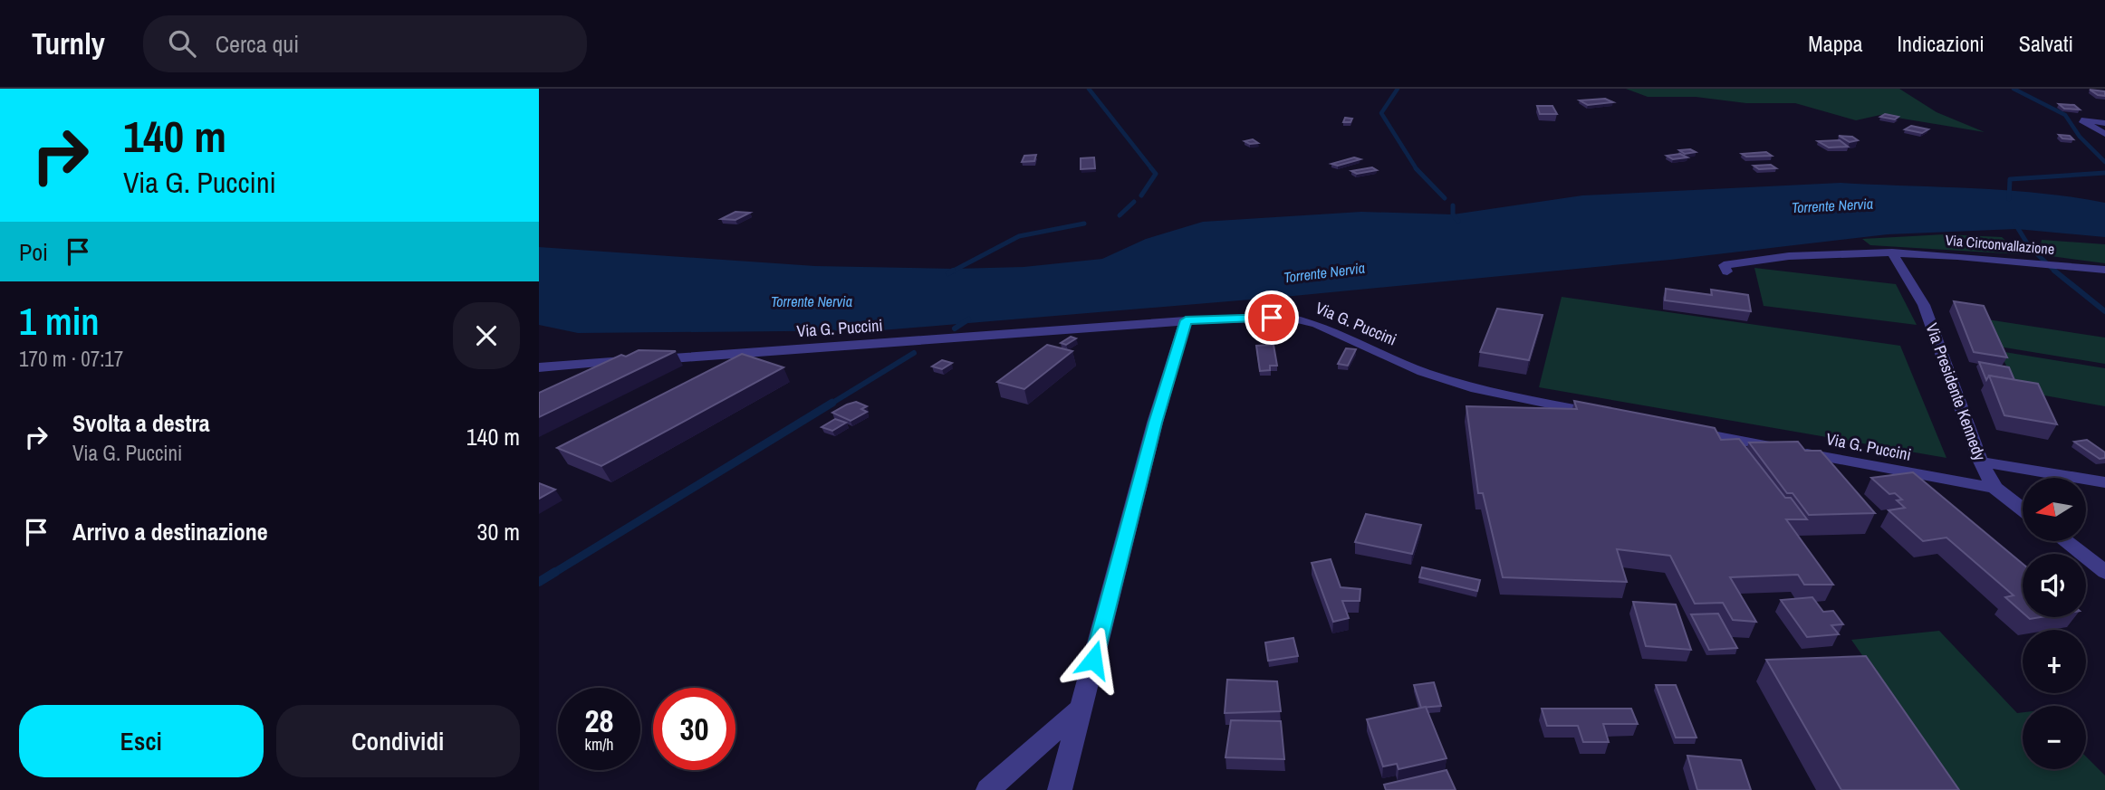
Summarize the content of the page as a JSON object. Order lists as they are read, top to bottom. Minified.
{"streets":{"street":["Via Circonvallazione","Via G. Puccini","Via Presidente Kennedy"]},"crossings":[["Via Circonvallazione","Via Presidente Kennedy"],["Via G. Puccini","Via Presidente Kennedy"]],"water":["Torrente Nervia"],"north":"left","page":{"header":"Turnly","search":"Cerca qui","nav":["Mappa","Indicazioni","Salvati"],"turn":["140 m","Via G. Puccini"],"then":"Poi","heading":["1 min","170 m · 07:17"],"list":[{"name":"Svolta a destra","note":"Via G. Puccini","value":"140 m"},{"name":"Arrivo a destinazione","value":"30 m"}],"map_buttons":["+","−"],"speed":"28 km/h","limit":"30","buttons":["Esci","Condividi"]}}
